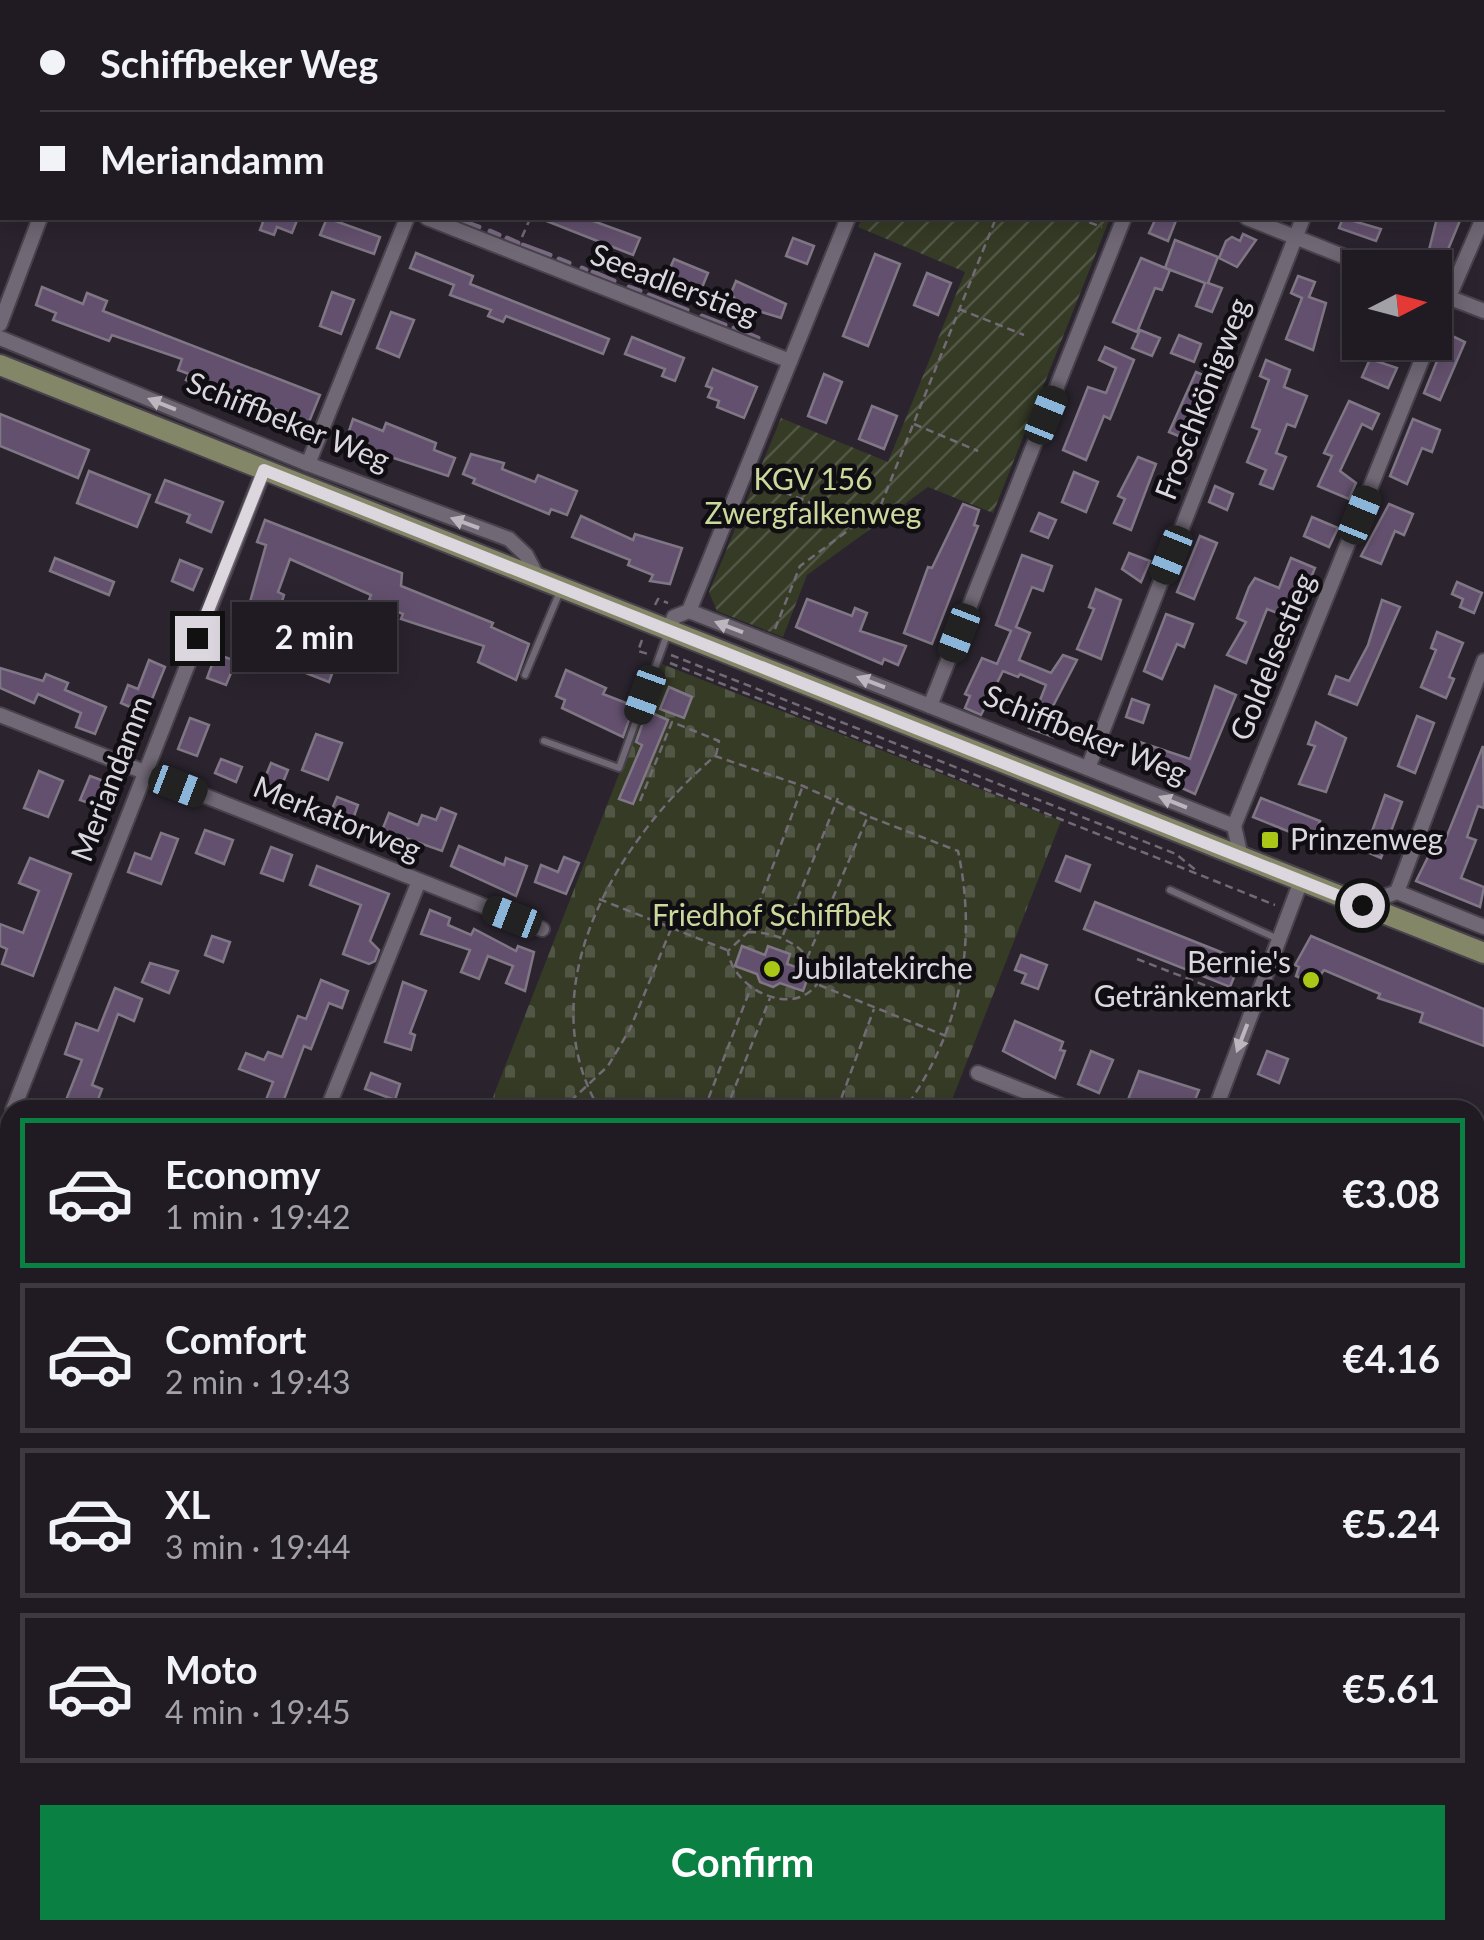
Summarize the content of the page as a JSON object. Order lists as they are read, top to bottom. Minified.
{"streets":{"main road":["Schiffbeker Weg"],"street":["Seeadlerstieg","Froschkönigweg","Goldelsestieg","Meriandamm","Merkatorweg"]},"crossings":[["Froschkönigweg","Schiffbeker Weg"],["Schiffbeker Weg","Goldelsestieg"],["Schiffbeker Weg","Meriandamm"],["Meriandamm","Merkatorweg"]],"one_way":["Schiffbeker Weg"],"parks":["KGV 156 Zwergfalkenweg","Friedhof Schiffbek"],"places":{"transit":["Prinzenweg"],"other":["Jubilatekirche","Bernie's Getränkemarkt"]},"north":"right","page":{"banner":["Schiffbeker Weg","Meriandamm"],"bubble":"2 min","list":[{"name":"Economy","note":"1 min · 19:42","value":"€3.08"},{"name":"Comfort","note":"2 min · 19:43","value":"€4.16"},{"name":"XL","note":"3 min · 19:44","value":"€5.24"},{"name":"Moto","note":"4 min · 19:45","value":"€5.61"}],"buttons":"Confirm"}}
